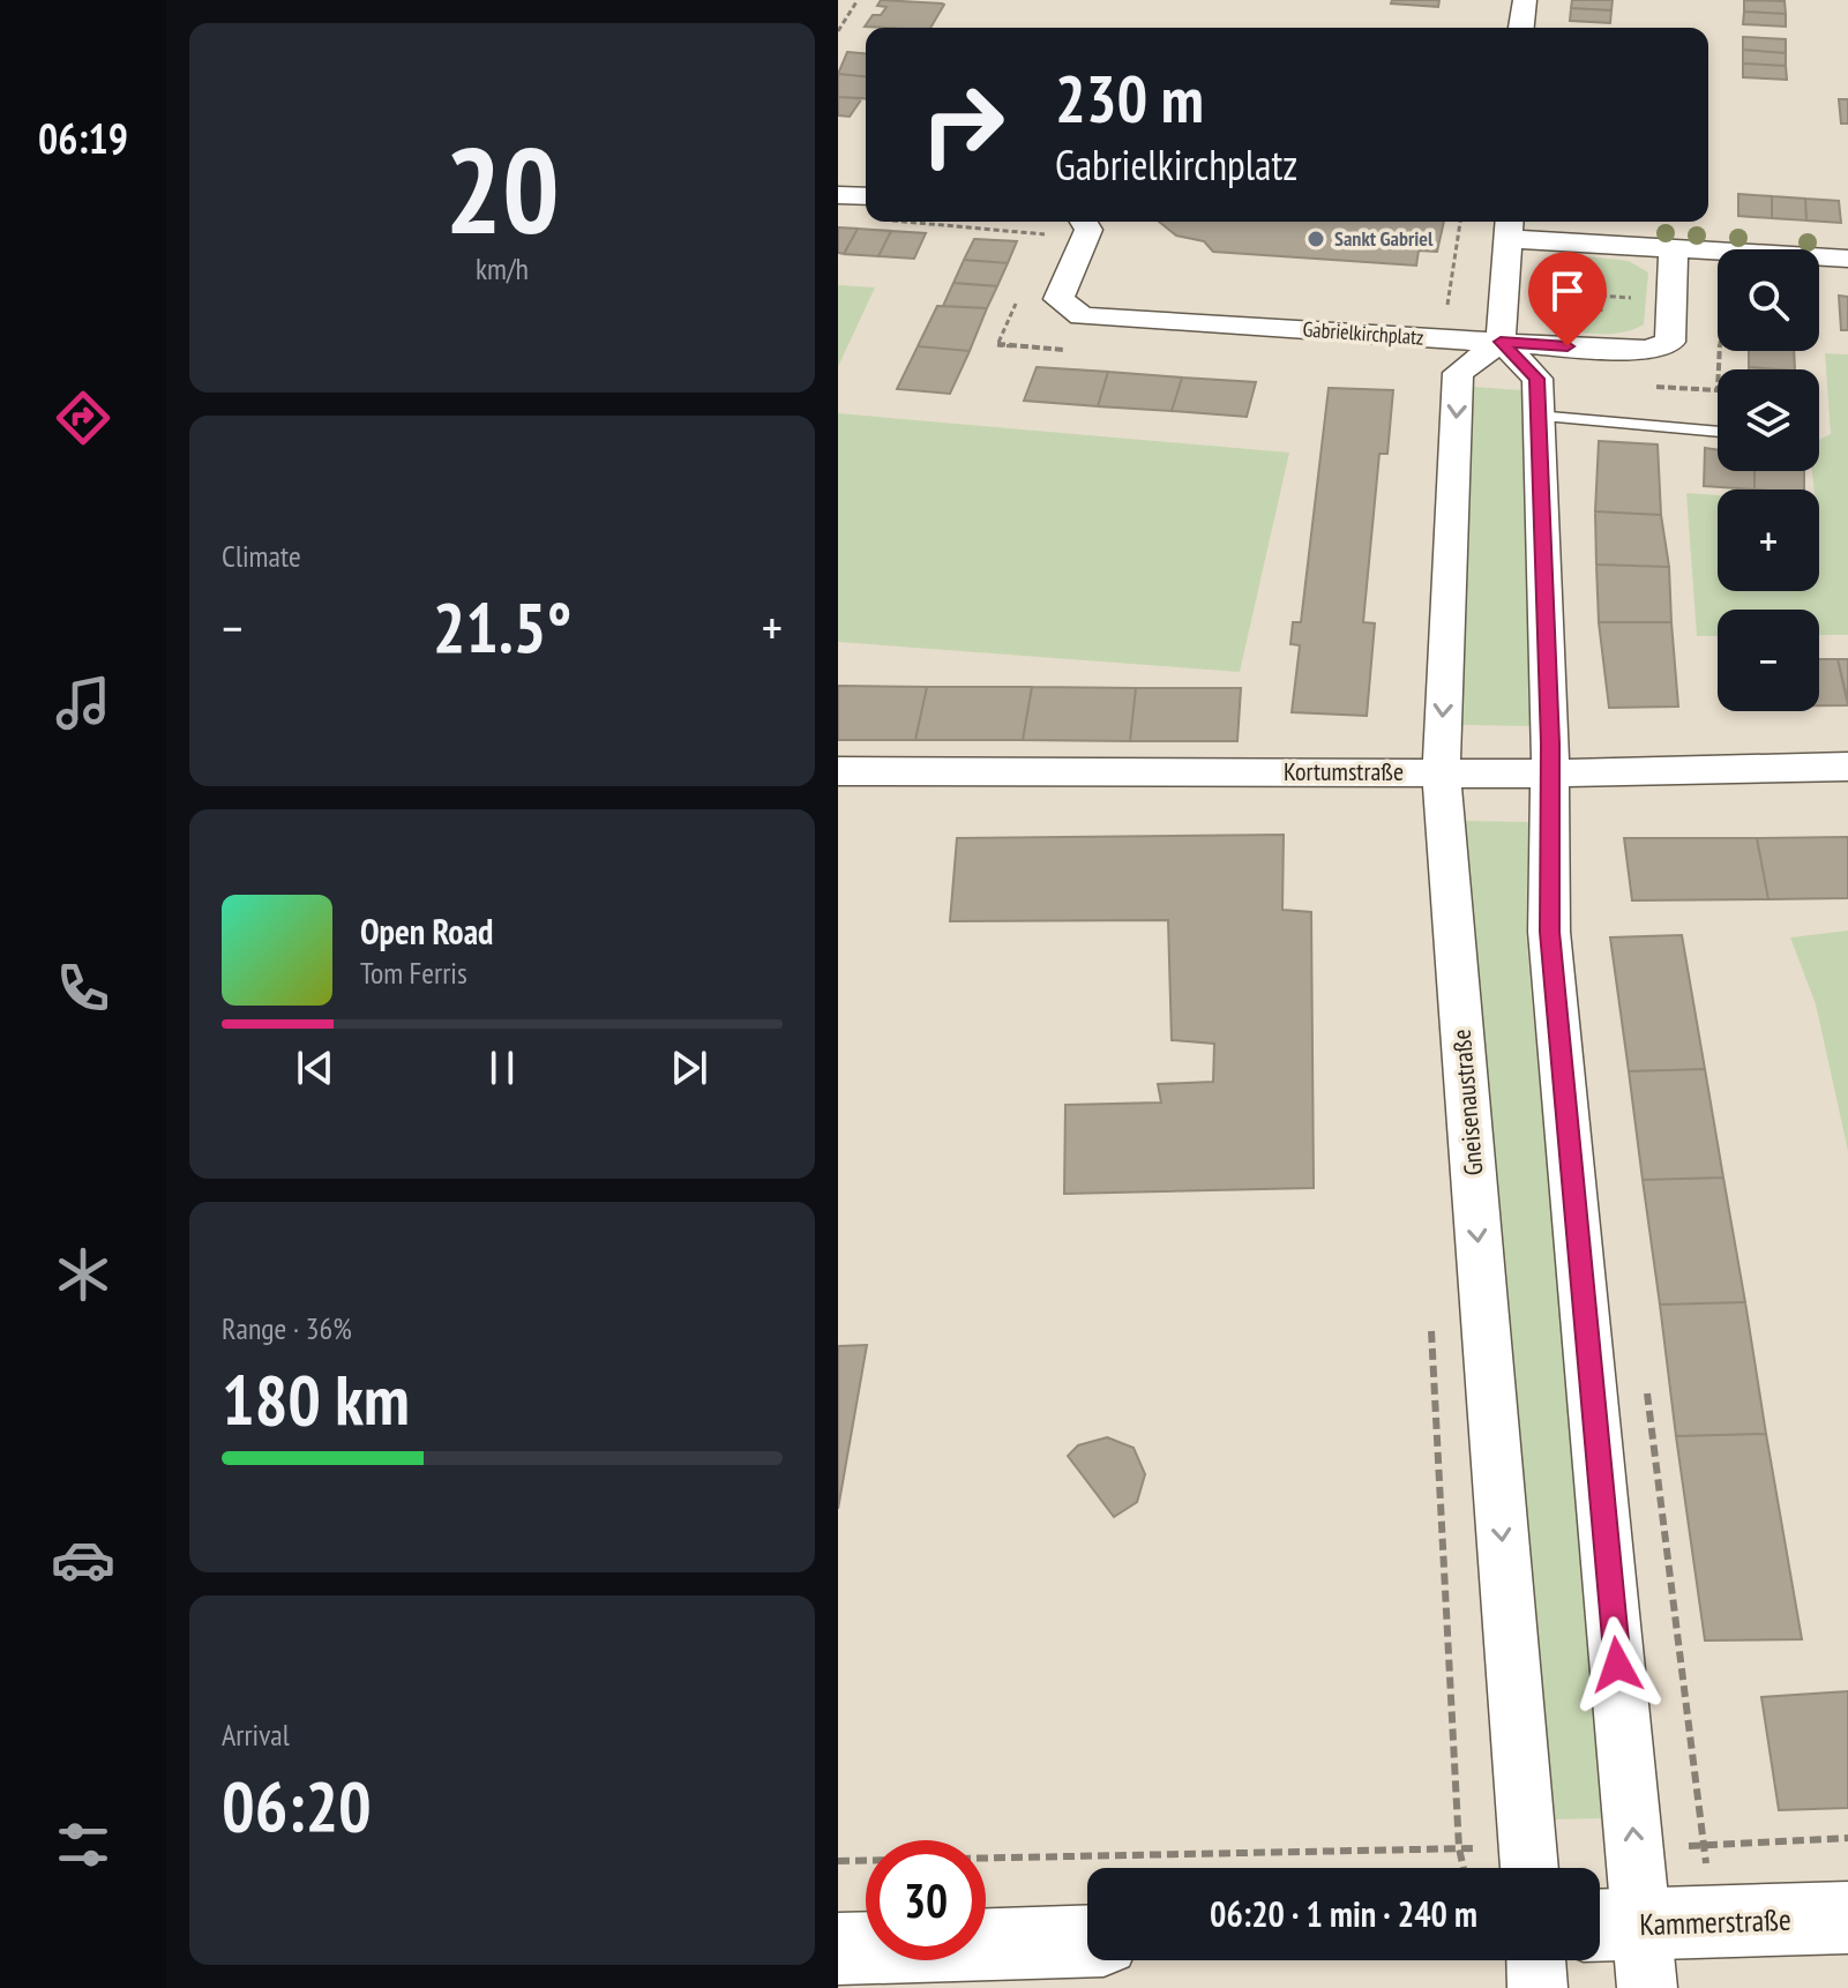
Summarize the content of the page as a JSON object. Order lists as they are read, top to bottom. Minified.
{"streets":{"street":["Gabrielkirchplatz","Kortumstraße","Gneisenaustraße","Kammerstraße"]},"crossings":[["Gabrielkirchplatz","Gneisenaustraße"],["Kortumstraße","Gneisenaustraße"]],"places":["Sankt Gabriel"],"page":{"tabs":"06:19","tile":[["20","km/h"],"Climate",["Range · 36%","180 km"],["Arrival","06:20"]],"turn":["230 m","Gabrielkirchplatz"],"map_buttons":["+","−"],"heat":["−","21.5°","+"],"song":["Open Road","Tom Ferris"],"limit":"30","trip":"06:20 · 1 min · 240 m"}}
